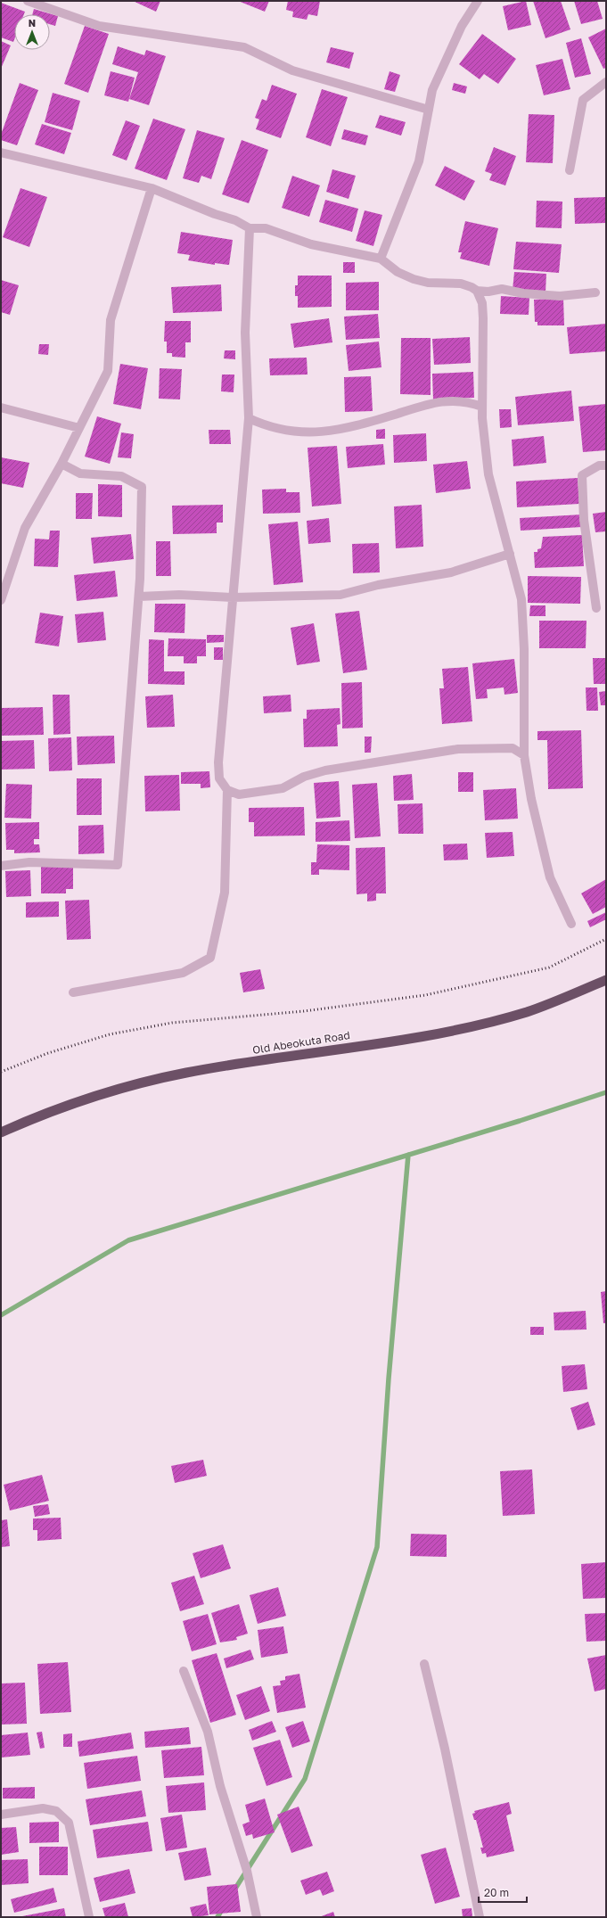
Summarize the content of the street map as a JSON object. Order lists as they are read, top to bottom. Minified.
{"streets":{"highway":["Old Abeokuta Road"]},"scale_bar":"20 m","north":"top"}
